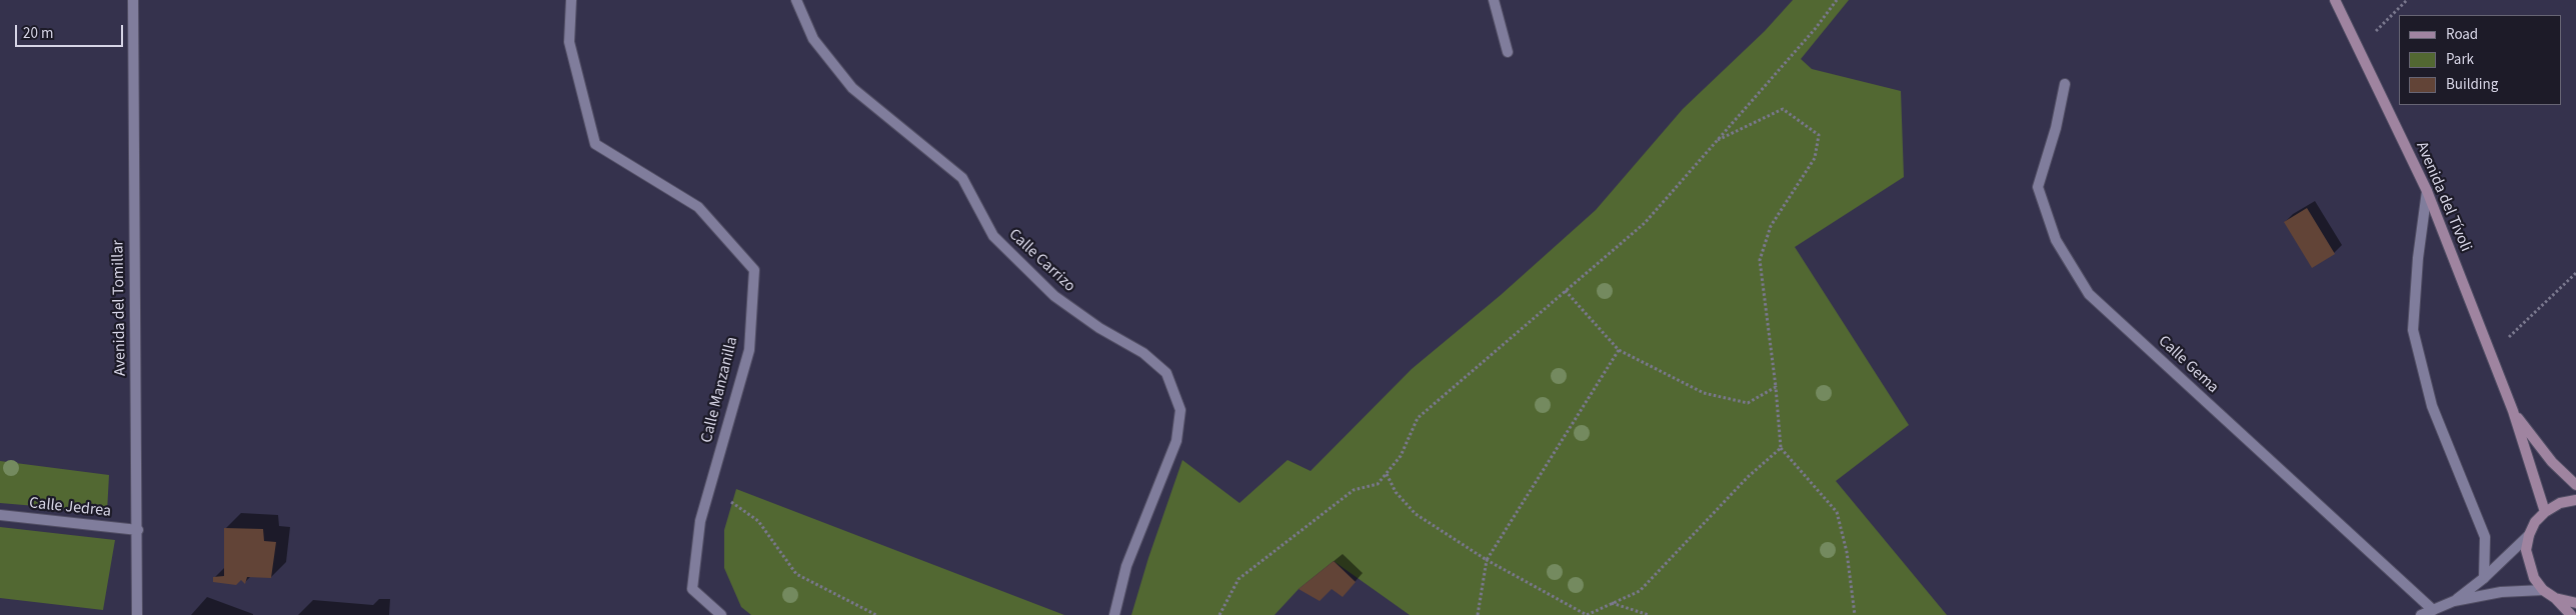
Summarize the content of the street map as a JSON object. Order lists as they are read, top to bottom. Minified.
{"streets":{"main road":["Avenida del Tívoli"],"street":["Calle Carrizo","Avenida del Tomillar","Calle Gema","Calle Manzanilla","Calle Jedrea"]},"crossings":[["Avenida del Tomillar","Calle Jedrea"]],"legend":["Road","Park","Building"],"scale_bar":"20 m"}
